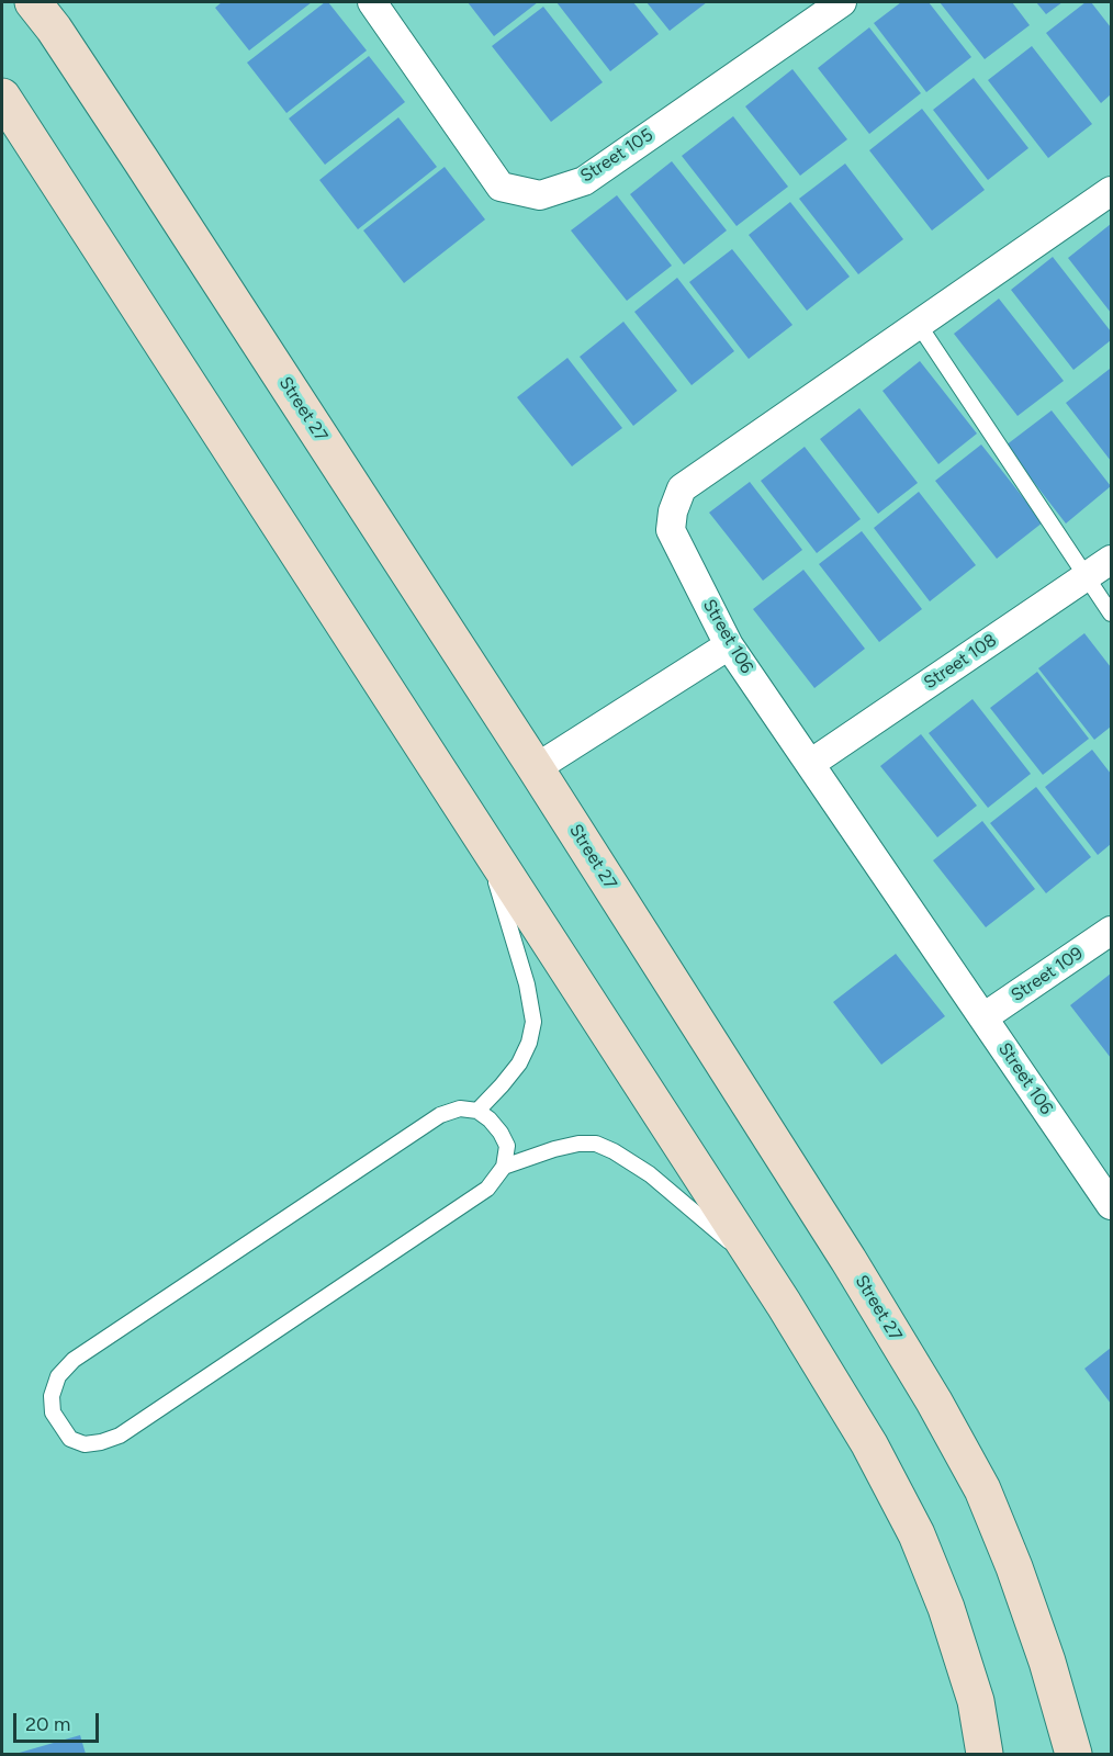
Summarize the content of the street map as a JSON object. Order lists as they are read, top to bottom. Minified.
{"streets":{"main road":["Street 27"],"street":["Street 105","Street 106","Street 108","Street 109"]},"crossings":[["Street 106","Street 108"],["Street 106","Street 109"]],"scale_bar":"20 m"}
